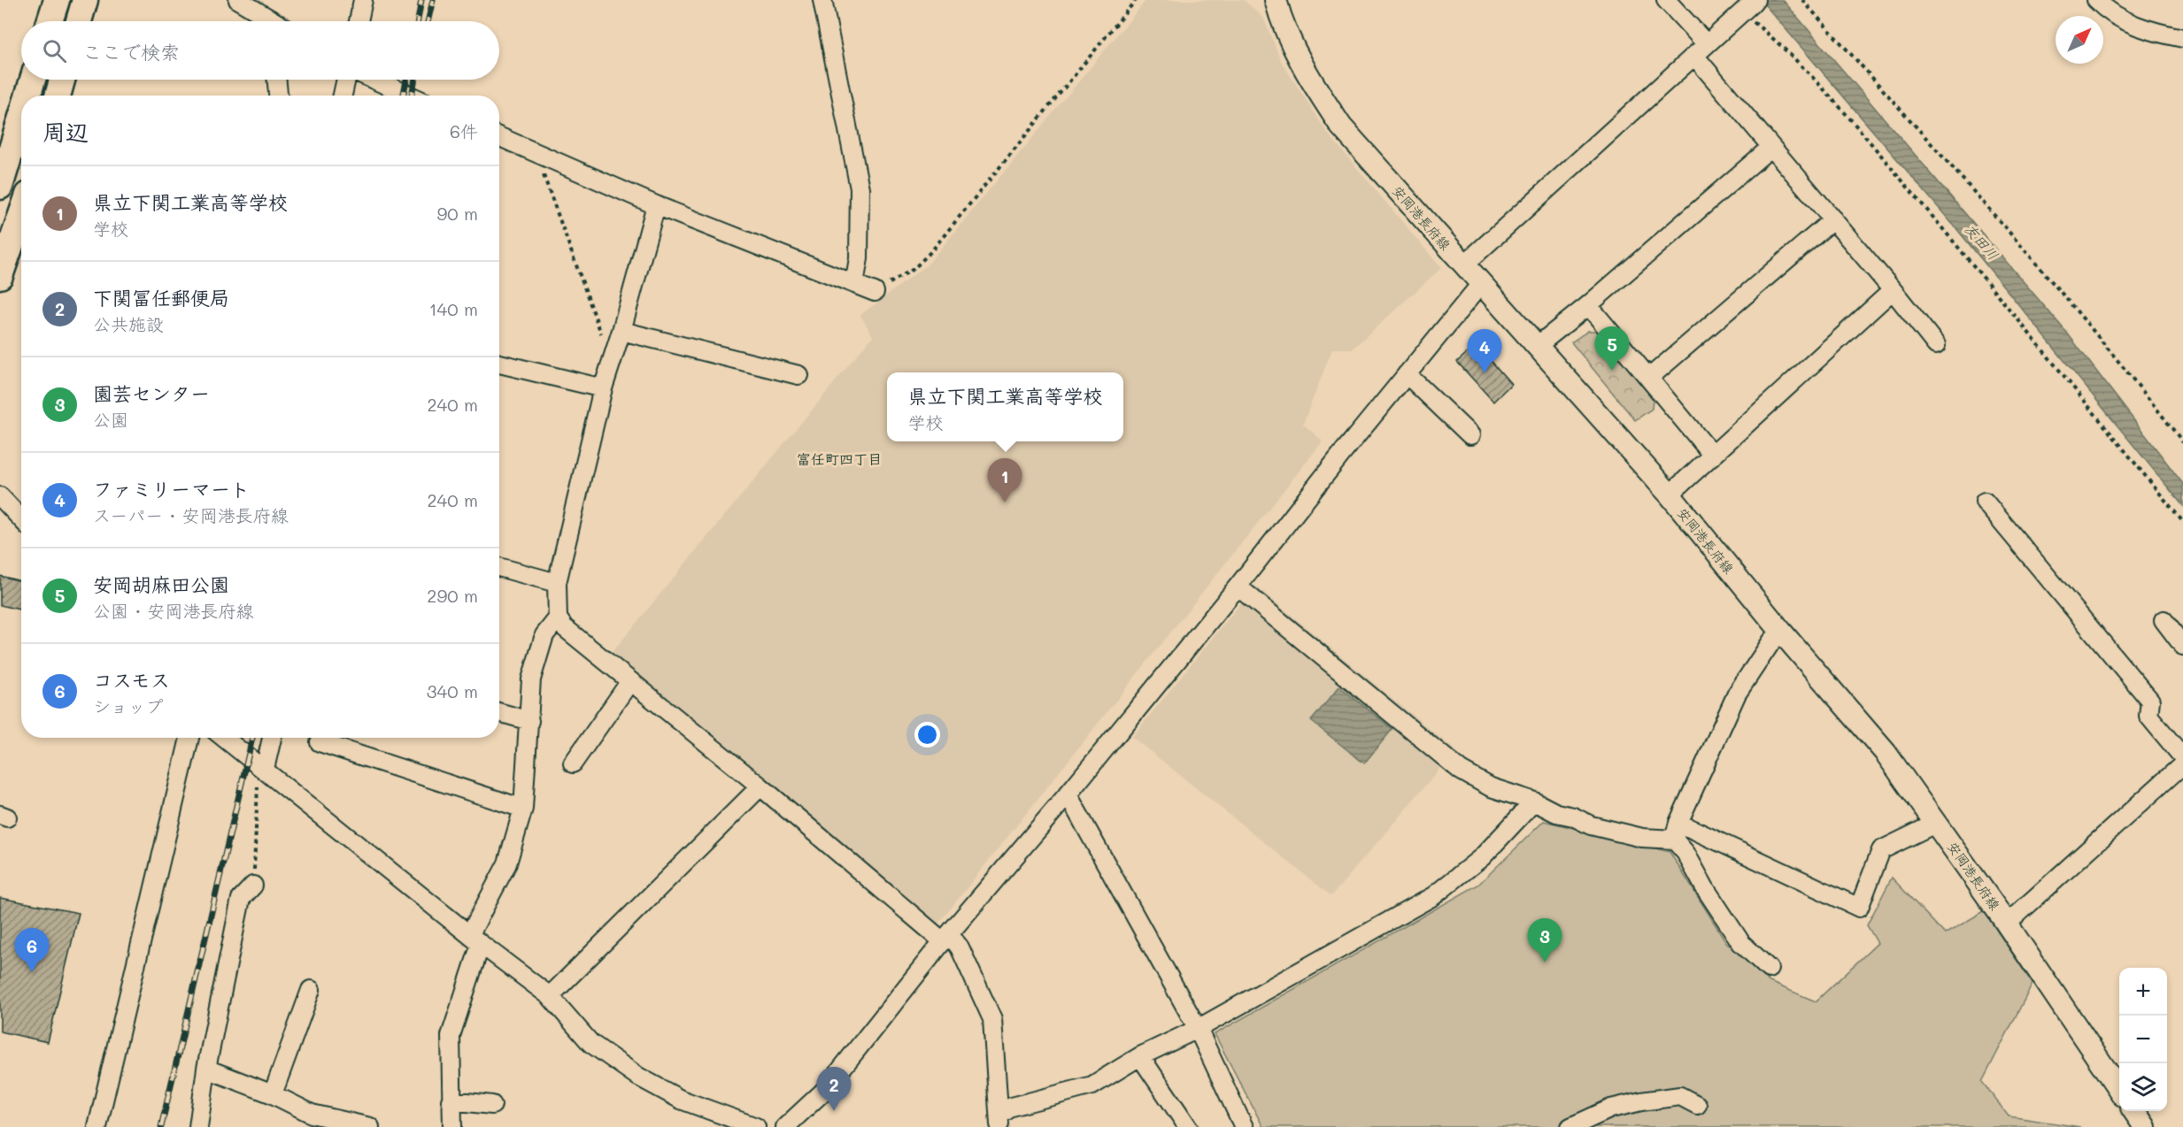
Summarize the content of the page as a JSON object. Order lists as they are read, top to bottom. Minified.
{"streets":{"main road":["安岡港長府線"]},"districts":["富任町四丁目"],"water":["友田川"],"north":"top right","page":{"search":"ここで検索","heading":["周辺","6件"],"list":[{"mark":"1","name":"県立下関工業高等学校","note":"学校","value":"90 m"},{"mark":"2","name":"下関冨任郵便局","note":"公共施設","value":"140 m"},{"mark":"3","name":"園芸センター","note":"公園","value":"240 m"},{"mark":"4","name":"ファミリーマート","note":"スーパー · 安岡港長府線","value":"240 m"},{"mark":"5","name":"安岡胡麻田公園","note":"公園 · 安岡港長府線","value":"290 m"},{"mark":"6","name":"コスモス","note":"ショップ","value":"340 m"}],"pins":["5","4","1","3","6","2"],"popup":["県立下関工業高等学校","学校"],"map_buttons":["+","−"]}}
